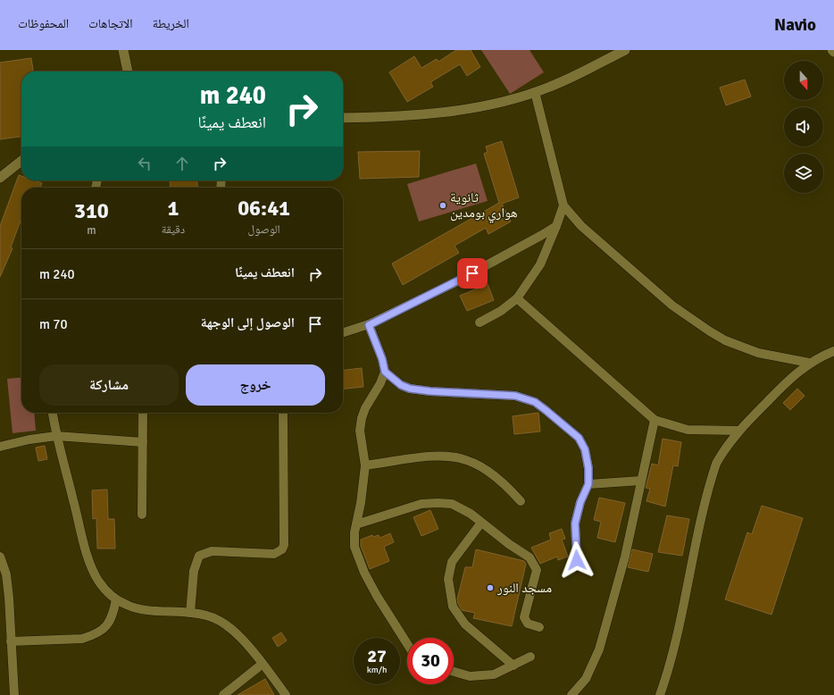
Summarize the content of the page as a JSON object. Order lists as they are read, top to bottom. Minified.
{"places":["ثانوية هواري بومدين","مسجد النور"],"north":"bottom","page":{"header":"Navio","nav":["الخريطة","الاتجاهات","المحفوظات"],"turn":["240 m","انعطف يمينًا"],"eta":["06:41","الوصول","1","دقيقة","310","m"],"list":[{"name":"انعطف يمينًا","value":"240 m"},{"name":"الوصول إلى الوجهة","value":"70 m"}],"buttons":["خروج","مشاركة"],"speed":"27 km/h","limit":"30"}}
